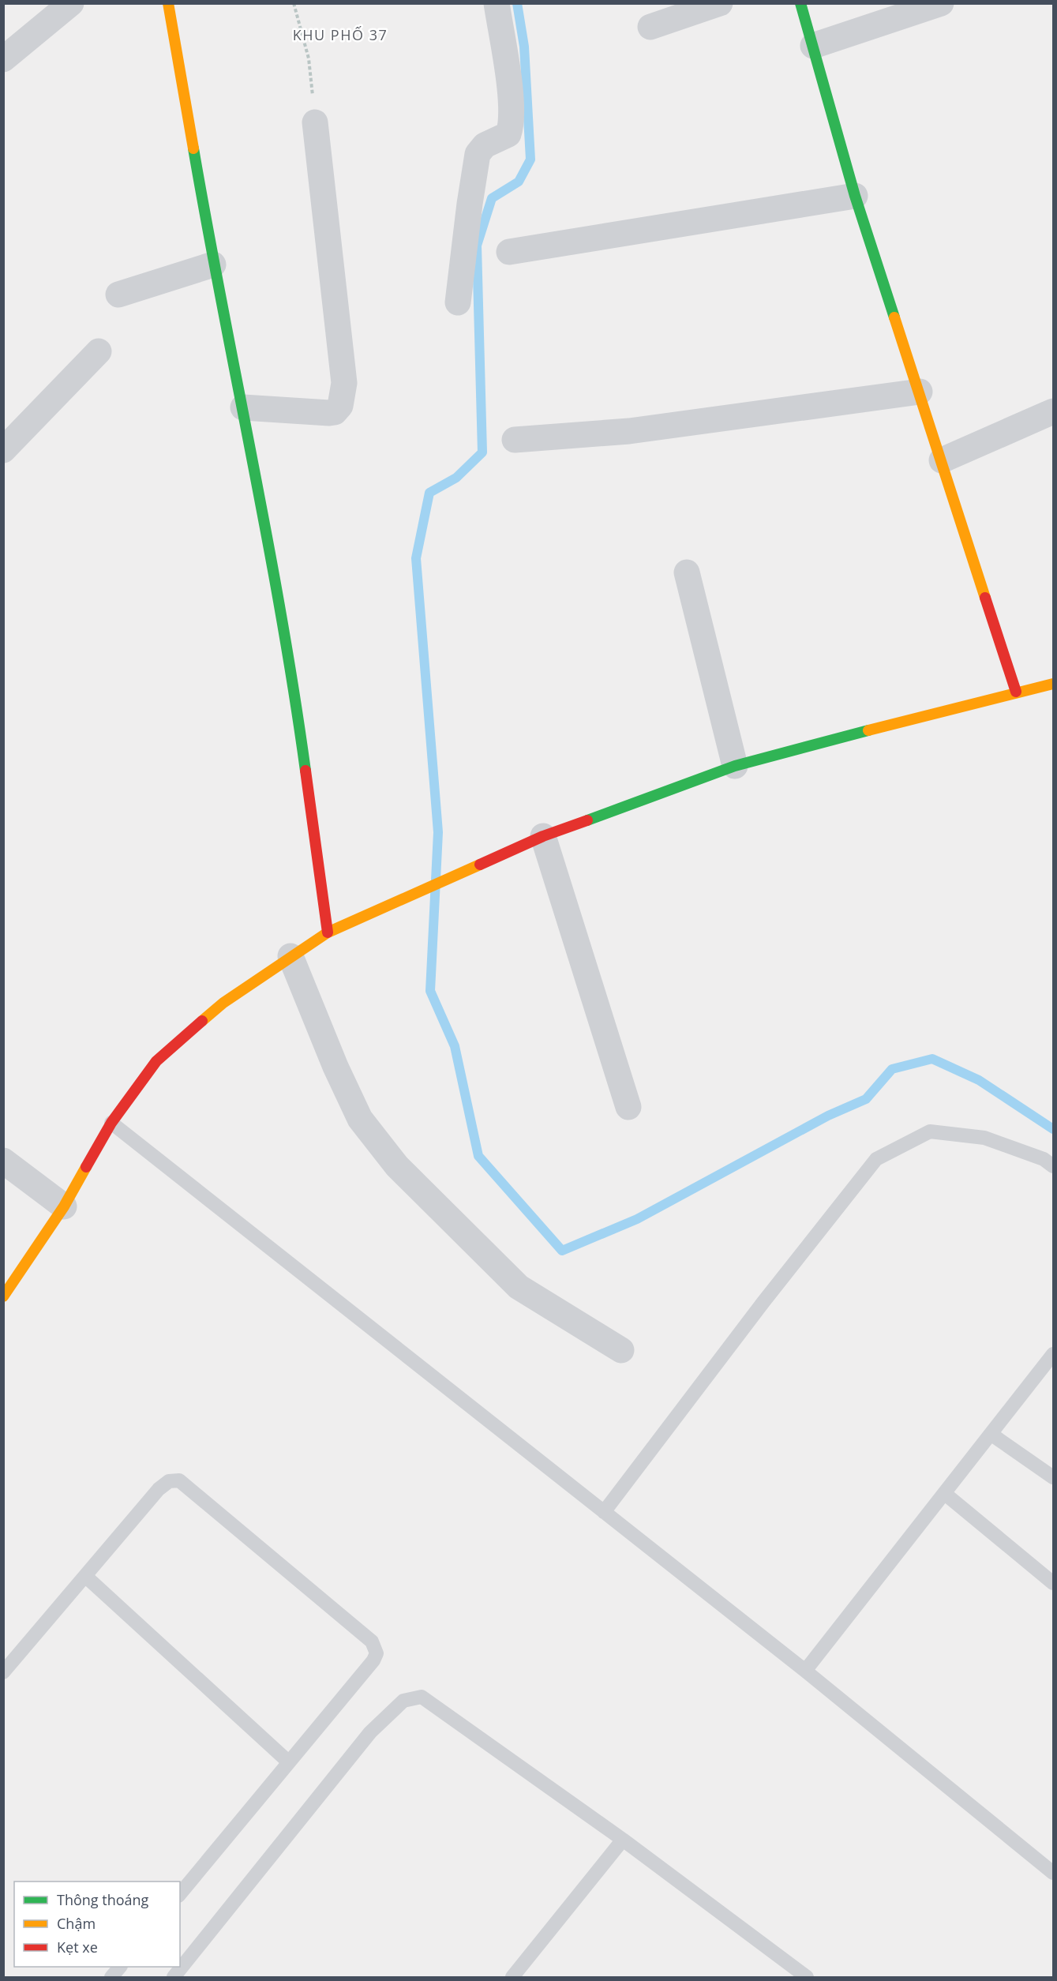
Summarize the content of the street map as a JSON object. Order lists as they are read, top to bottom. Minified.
{"districts":["KHU PHỐ 37"],"legend":["Thông thoáng","Chậm","Kẹt xe"]}
